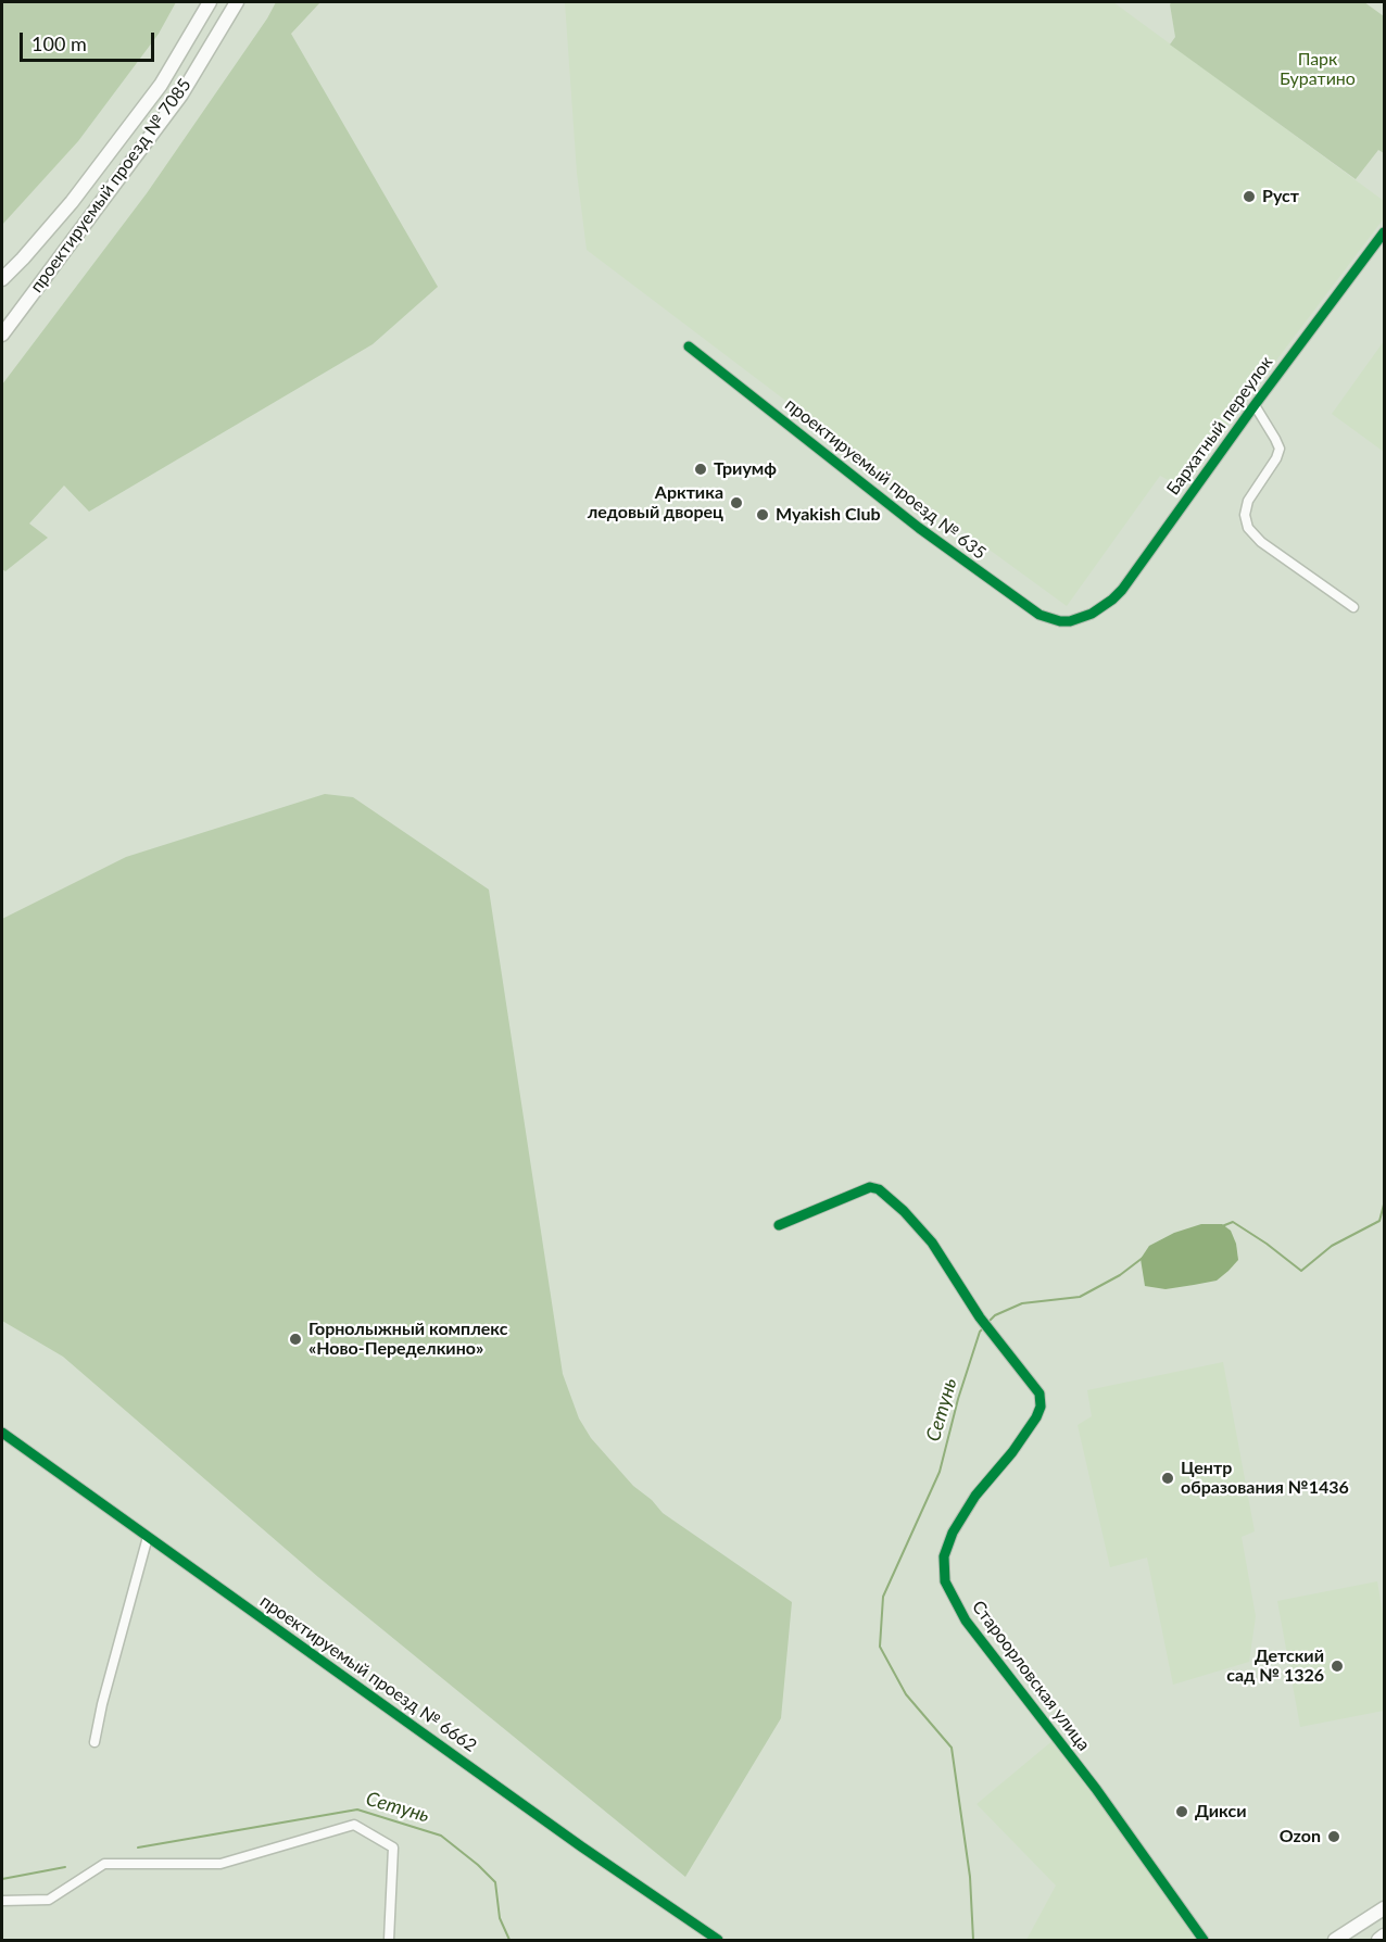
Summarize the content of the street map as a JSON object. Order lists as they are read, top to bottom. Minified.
{"streets":{"main road":["проектируемый проезд № 7085"],"street":["Бархатный переулок","проектируемый проезд № 635","проектируемый проезд № 6662","Староорловская улица"]},"crossings":[["Бархатный переулок","проектируемый проезд № 635"]],"water":["Сетунь"],"parks":["Парк Буратино"],"places":["Руст","Триумф","Арктика ледовый дворец","Myakish Club","Горнолыжный комплекс «Ново-Переделкино»","Центр образования №1436","Детский сад № 1326","Дикси","Ozon"],"scale_bar":"100 m"}
